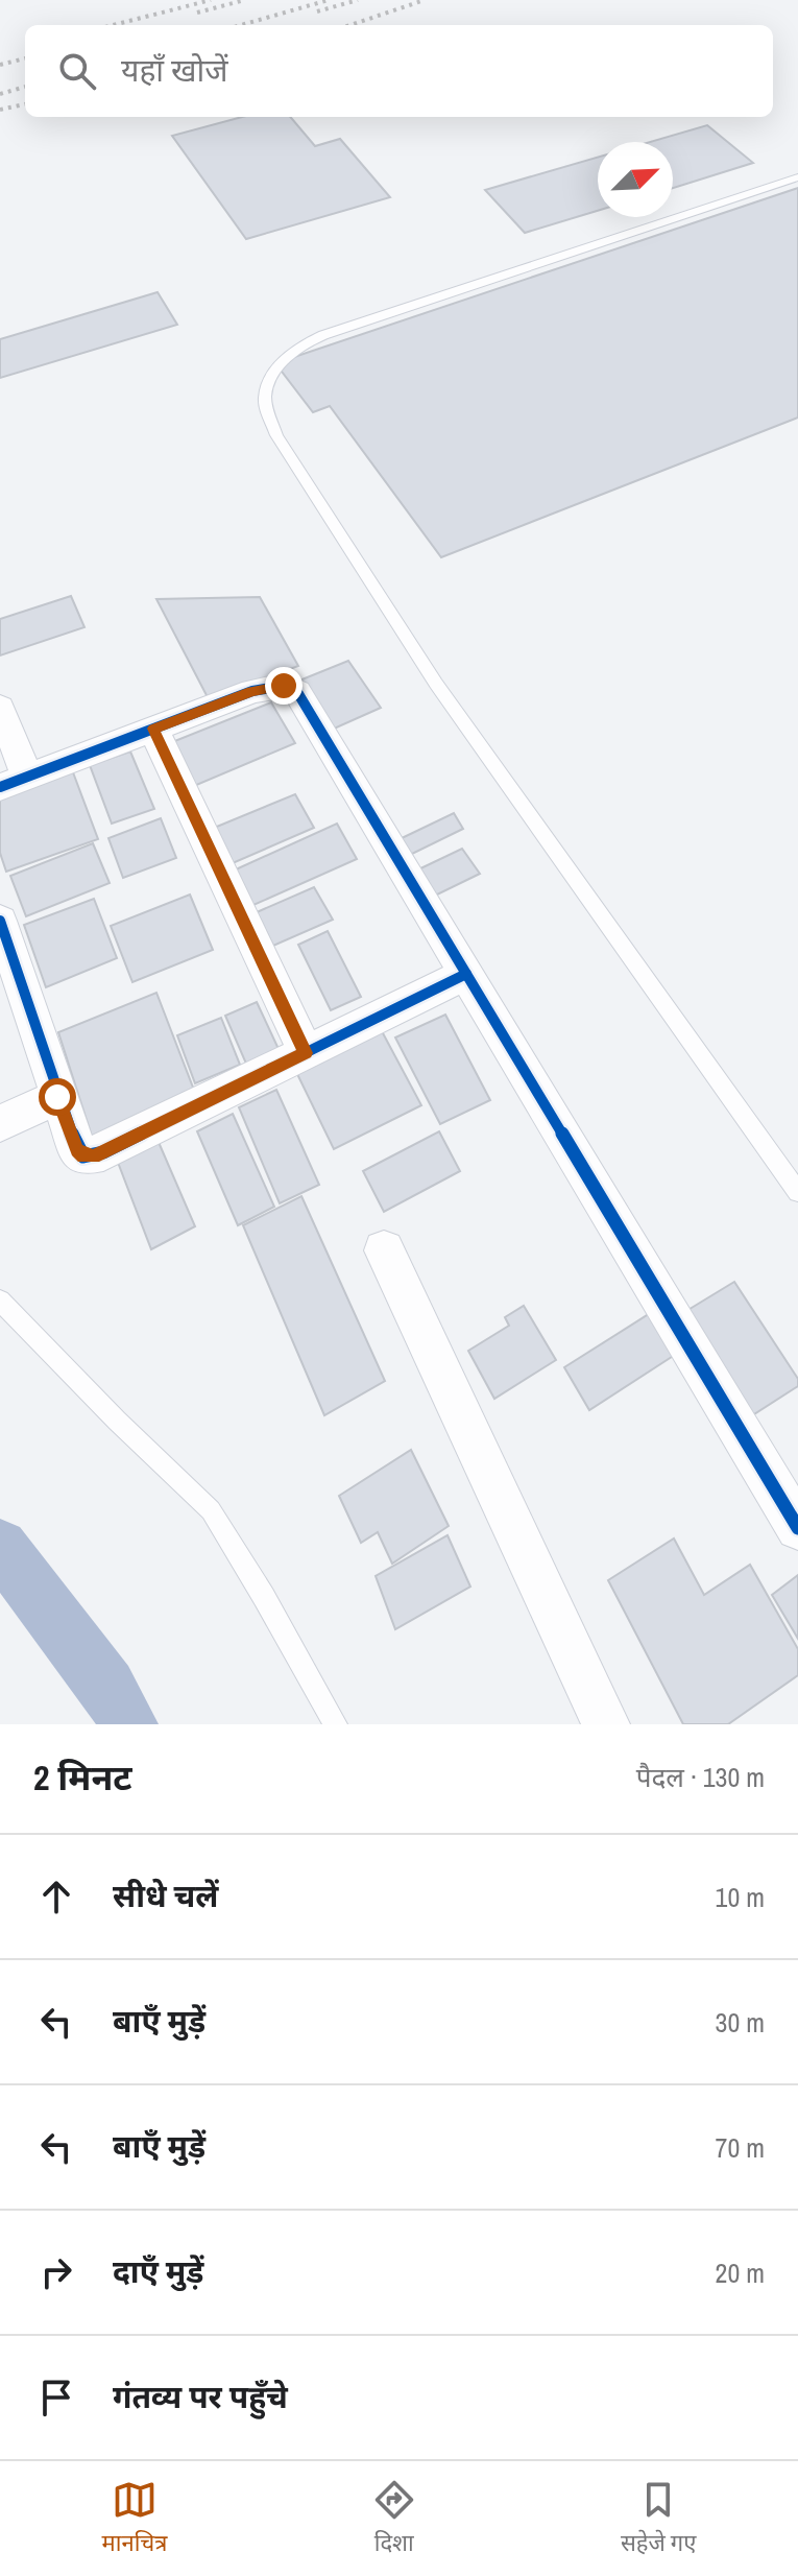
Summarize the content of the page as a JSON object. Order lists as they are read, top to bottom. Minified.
{"north":"top right","page":{"search":"यहाँ खोजें","heading":["2 मिनट","पैदल · 130 m"],"list":[["सीधे चलें","10 m"],["बाएँ मुड़ें","30 m"],["बाएँ मुड़ें","70 m"],["दाएँ मुड़ें","20 m"],"गंतव्य पर पहुँचे"],"nav":["मानचित्र","दिशा","सहेजे गए"]}}
